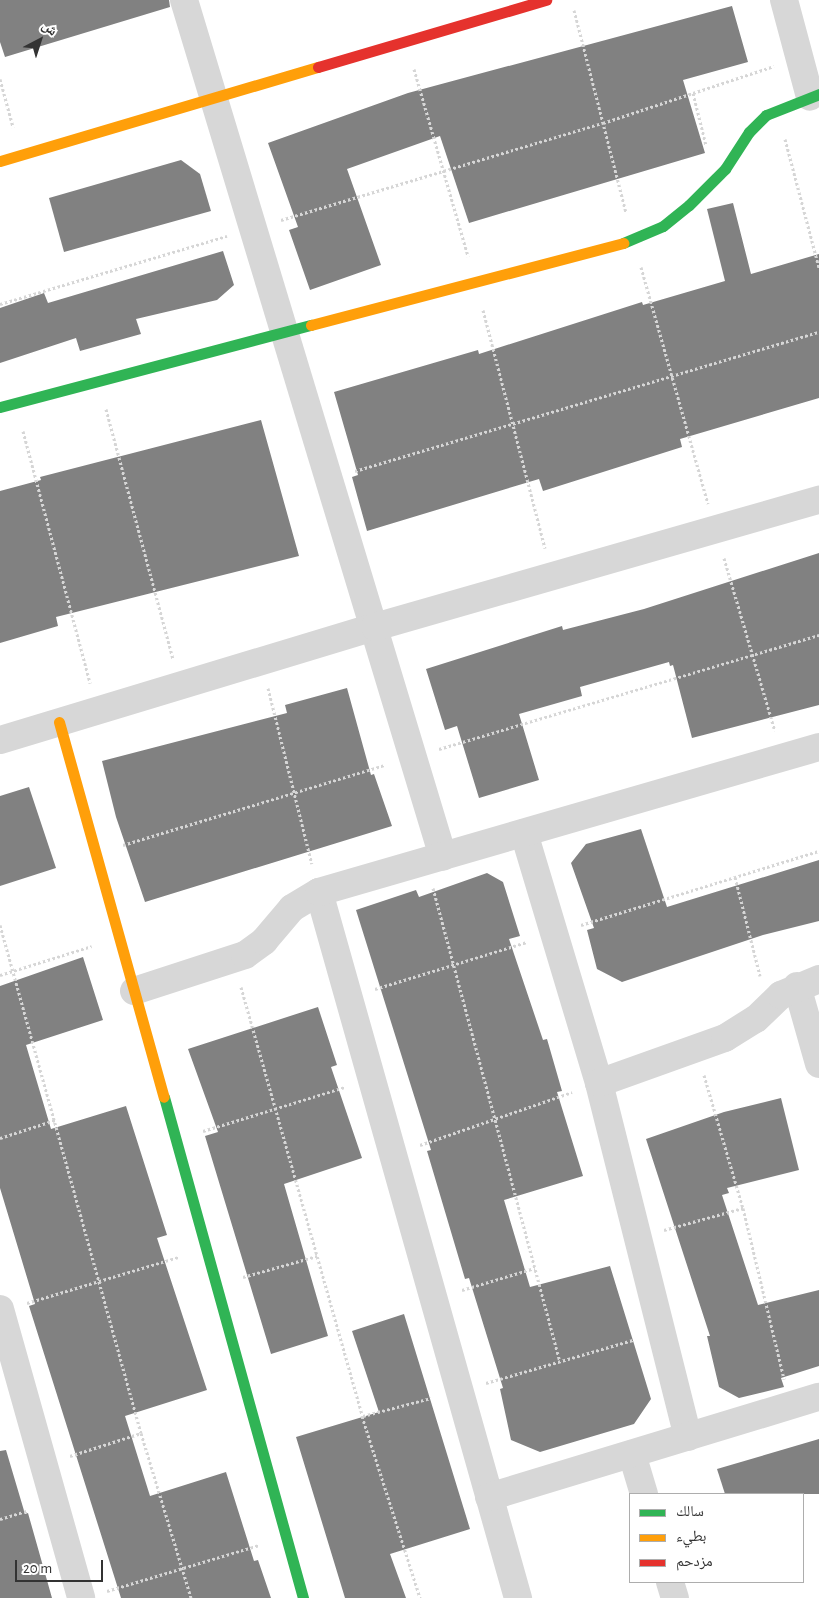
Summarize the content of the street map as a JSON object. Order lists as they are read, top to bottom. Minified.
{"legend":["سالك","بطيء","مزدحم"],"scale_bar":"20 m","north":"top right"}
